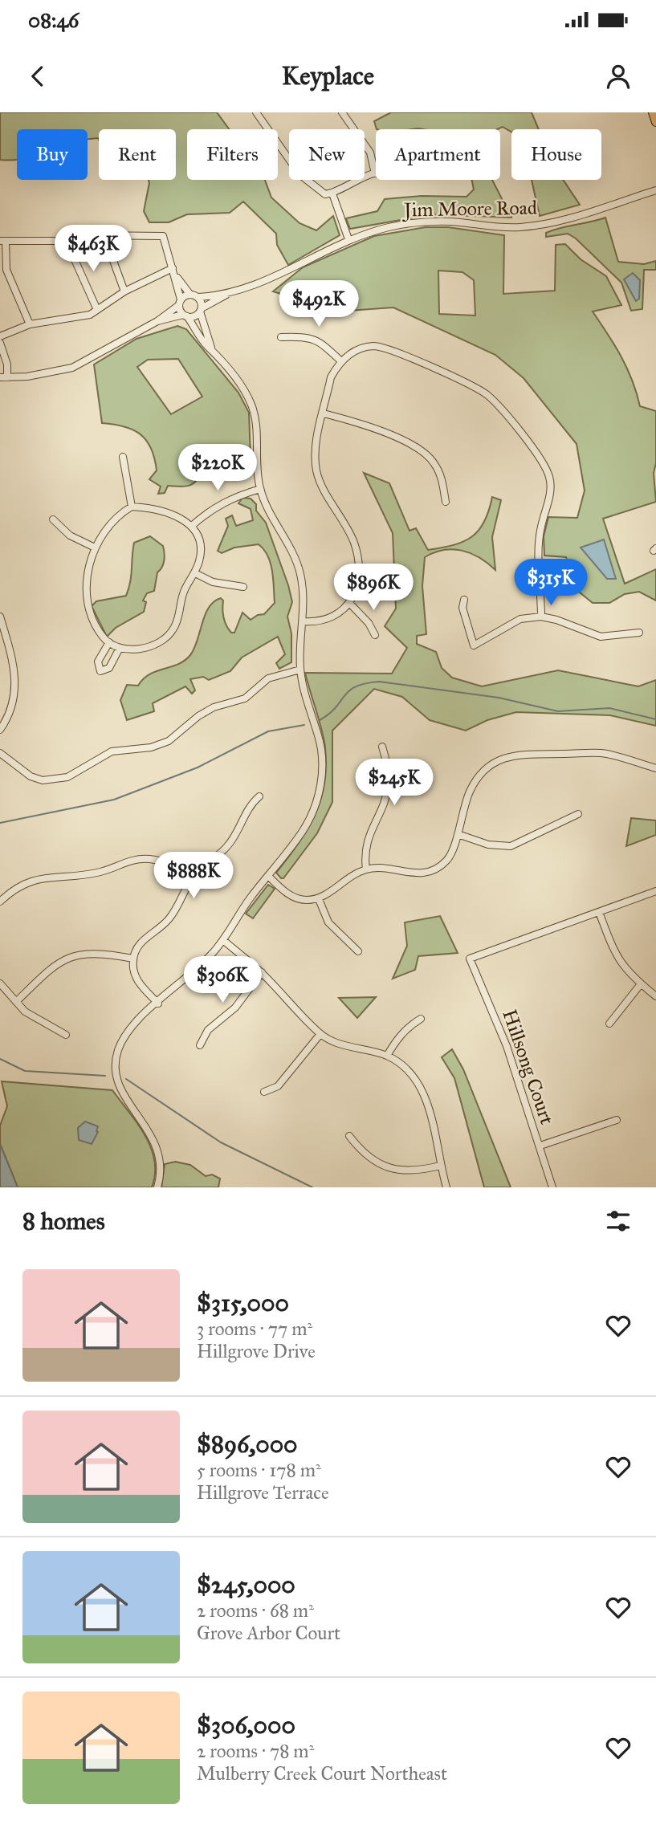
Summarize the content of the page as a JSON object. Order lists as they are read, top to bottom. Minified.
{"streets":{"street":["Jim Moore Road","Hillsong Court"]},"page":{"status":"08:46","header":"Keyplace","chip":["Buy","Rent","Filters","New","Apartment","House"],"price":["$463K","$492K","$220K","$315K","$896K","$245K","$888K","$306K"],"heading":"8 homes","list":[{"name":"$315,000","note":"3 rooms · 77 m² · Hillgrove Drive"},{"name":"$896,000","note":"5 rooms · 178 m² · Hillgrove Terrace"},{"name":"$245,000","note":"2 rooms · 68 m² · Grove Arbor Court"},{"name":"$306,000","note":"2 rooms · 78 m² · Mulberry Creek Court Northeast"}]}}
